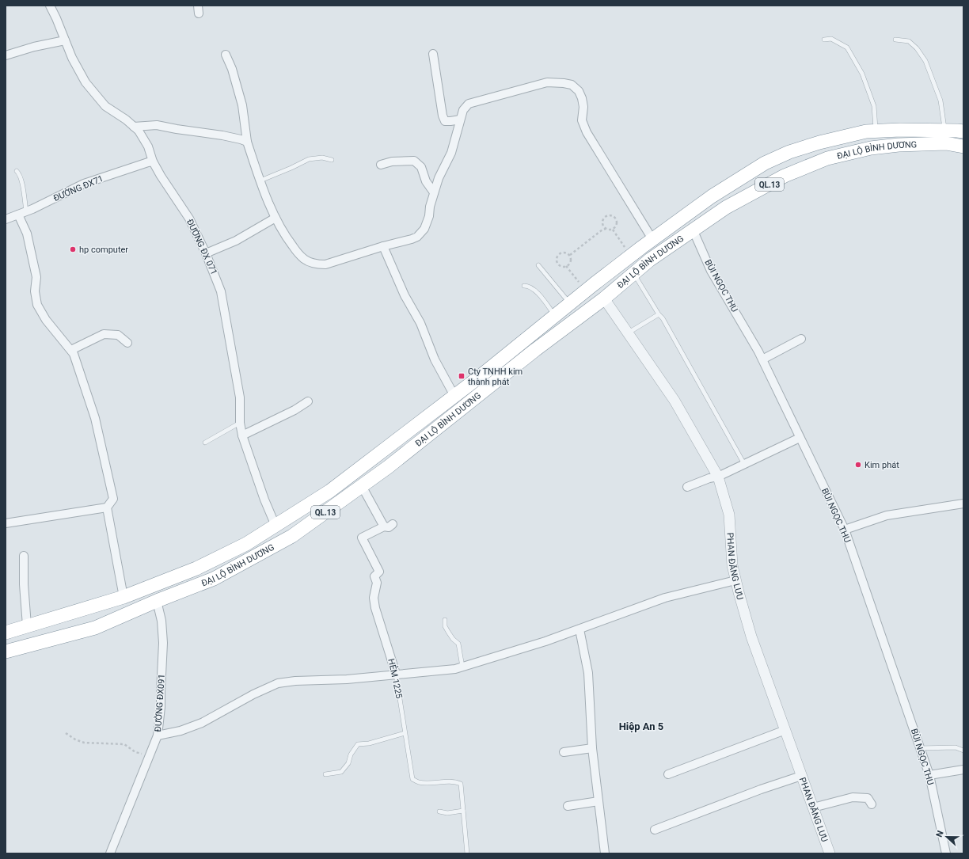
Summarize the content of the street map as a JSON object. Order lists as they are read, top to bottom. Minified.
{"streets":{"highway":["ĐẠI LỘ BÌNH DƯƠNG","QL.13"],"street":["ĐƯỜNG ĐX71","ĐƯỜNG ĐX 071","BÙI NGỌC THU","PHAN ĐĂNG LƯU","HẺM 1225","ĐƯỜNG ĐX091"]},"crossings":[["ĐẠI LỘ BÌNH DƯƠNG","ĐƯỜNG ĐX 071"],["ĐẠI LỘ BÌNH DƯƠNG","BÙI NGỌC THU"],["ĐẠI LỘ BÌNH DƯƠNG","PHAN ĐĂNG LƯU"],["ĐẠI LỘ BÌNH DƯƠNG","ĐƯỜNG ĐX091"],["ĐƯỜNG ĐX71","ĐƯỜNG ĐX 071"]],"districts":["Hiệp An 5"],"places":{"other":["hp computer","Kim phát"],"transit":["Cty TNHH kim thành phát"]},"north":"left"}
